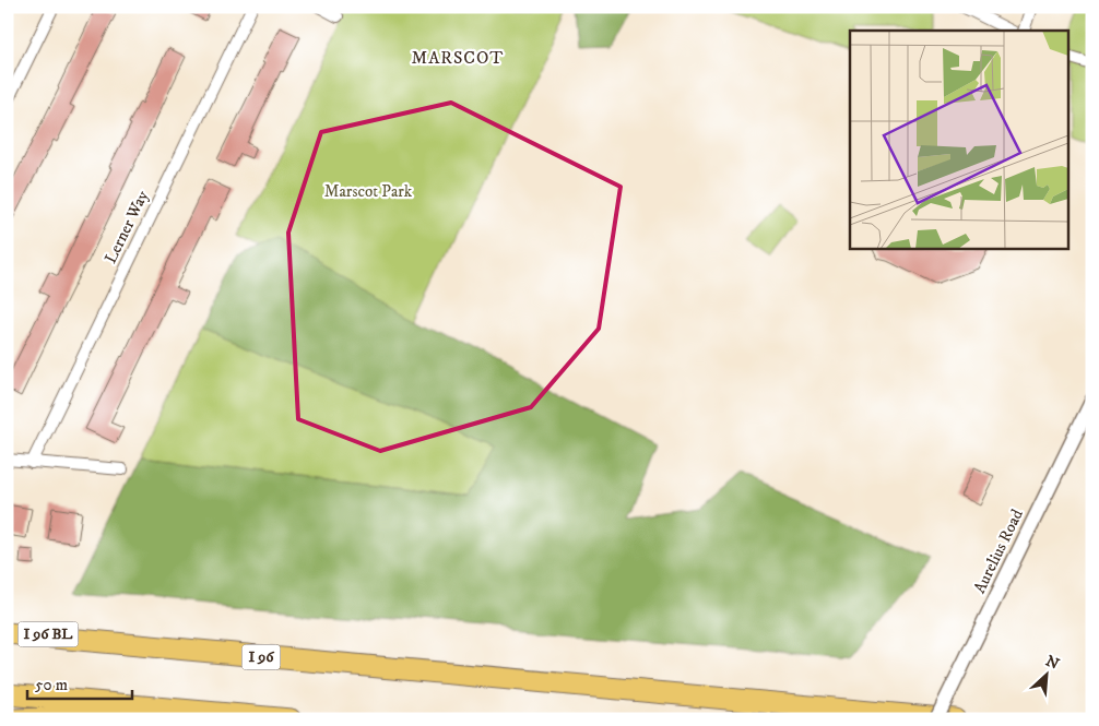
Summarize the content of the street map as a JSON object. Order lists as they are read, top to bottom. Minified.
{"streets":{"highway":["I 96 BL","I 96"],"street":["Lerner Way","Aurelius Road"]},"crossings":[["I 96 BL","I 96"]],"districts":["MARSCOT"],"parks":["Marscot Park"],"scale_bar":"50 m","north":"top right"}
